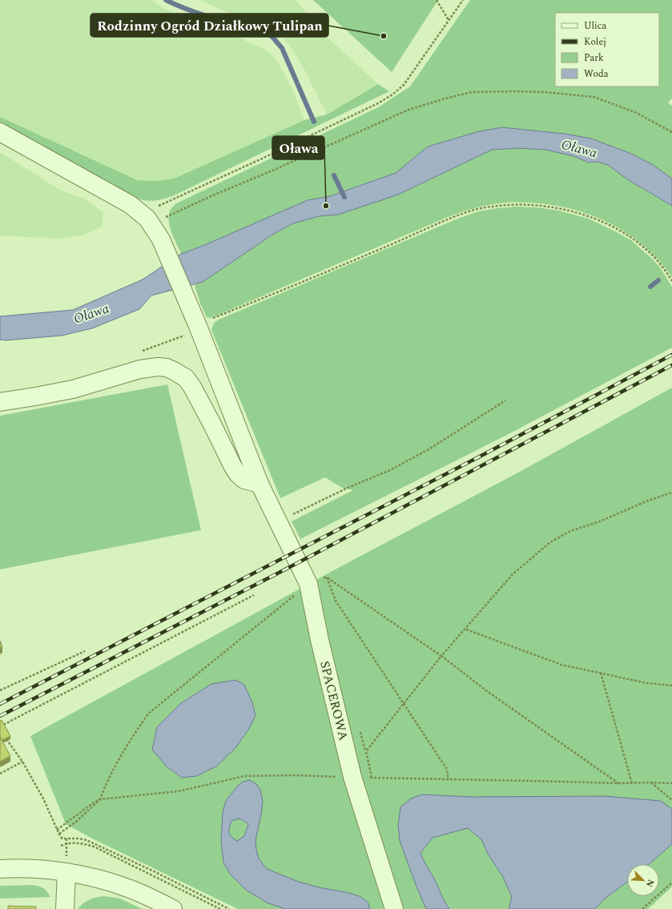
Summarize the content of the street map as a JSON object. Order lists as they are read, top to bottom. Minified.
{"streets":{"street":["SPACEROWA"]},"water":["Oława"],"places":["Rodzinny Ogród Działkowy Tulipan","Oława"],"legend":["Ulica","Kolej","Park","Woda"],"north":"bottom right"}
